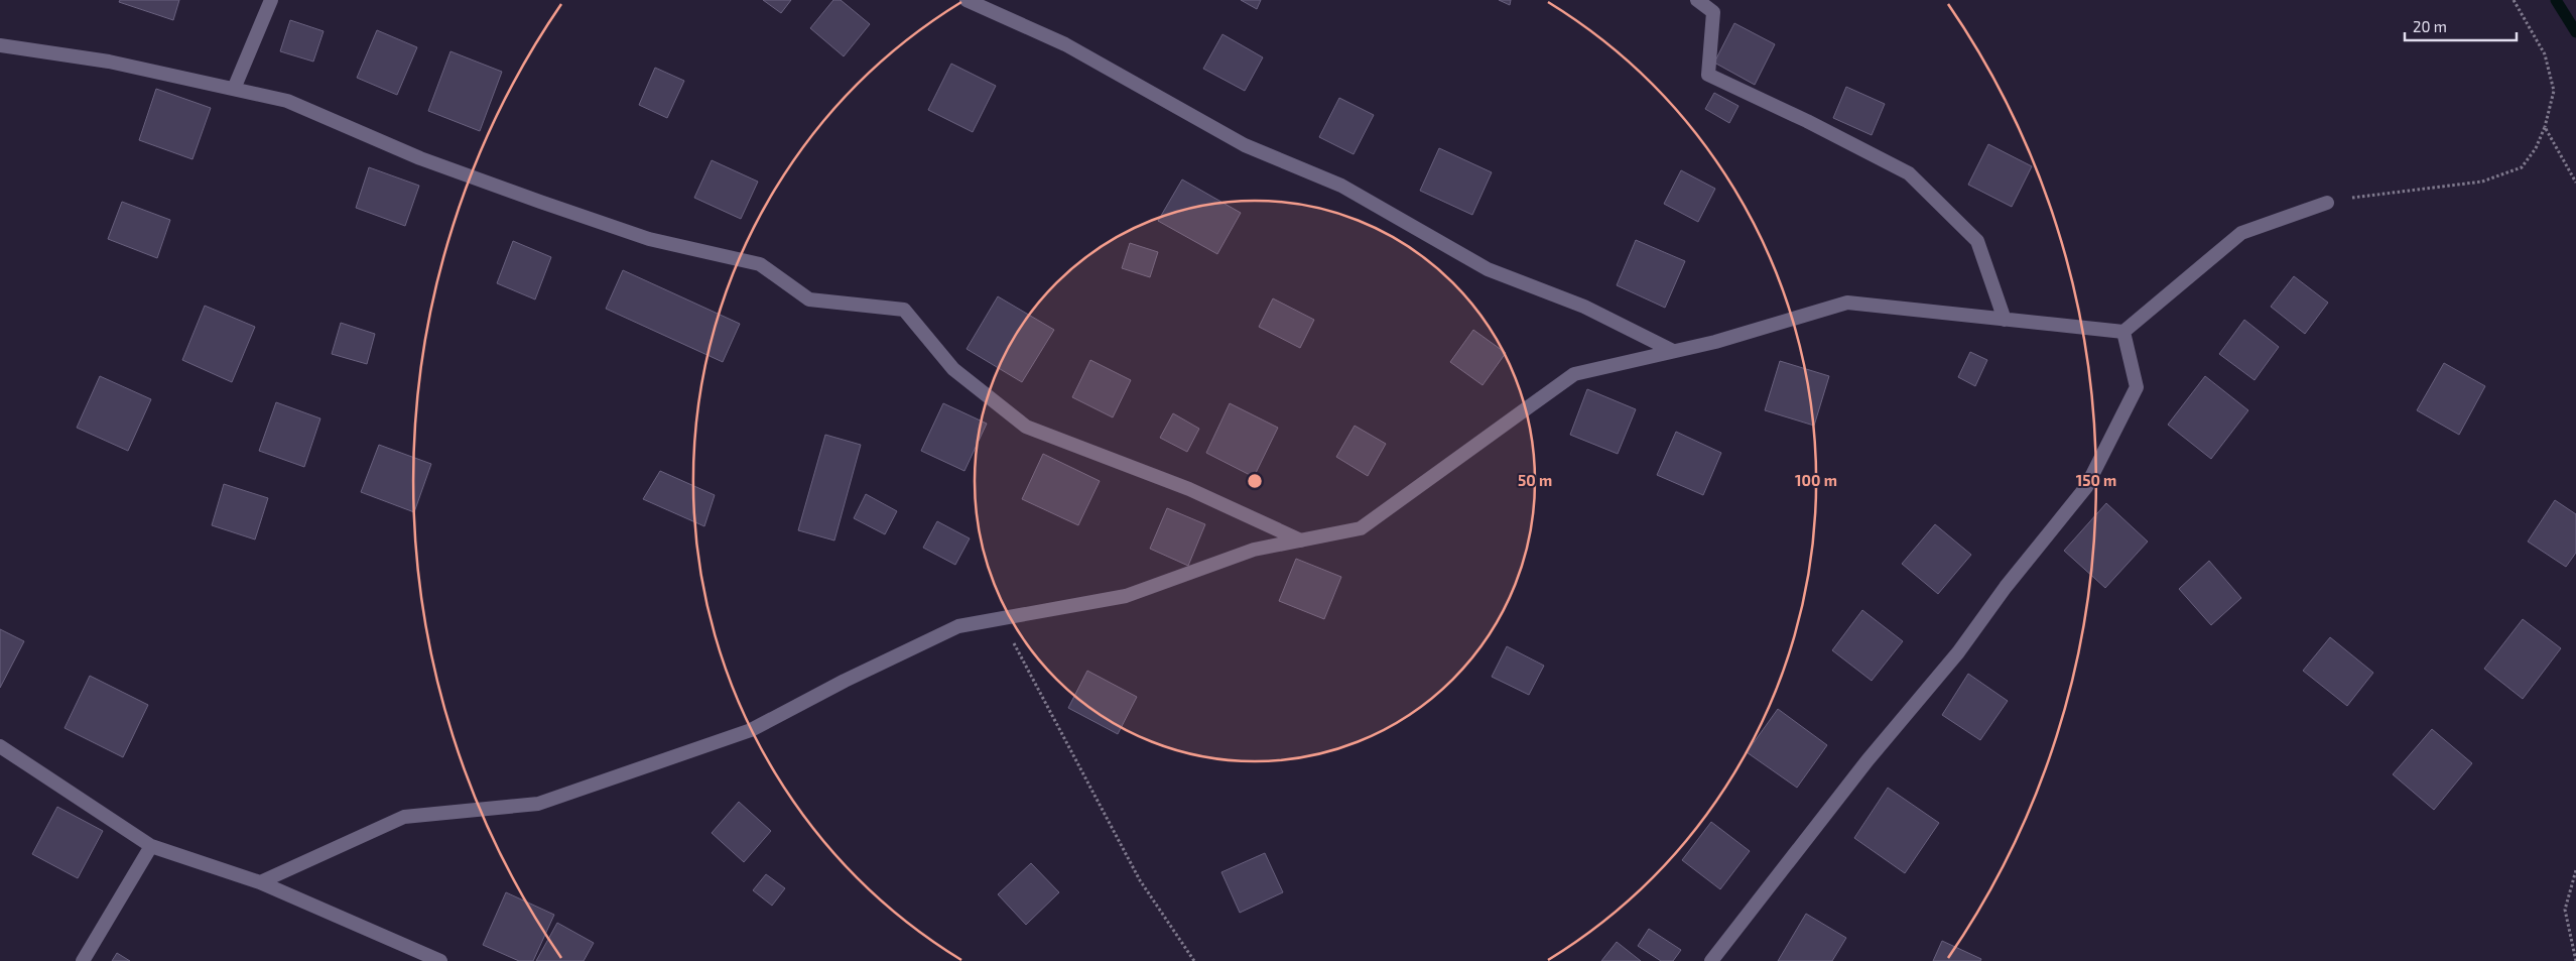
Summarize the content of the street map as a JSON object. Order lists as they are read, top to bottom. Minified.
{"scale_bar":"20 m","rings":["50 m","100 m","150 m"]}
